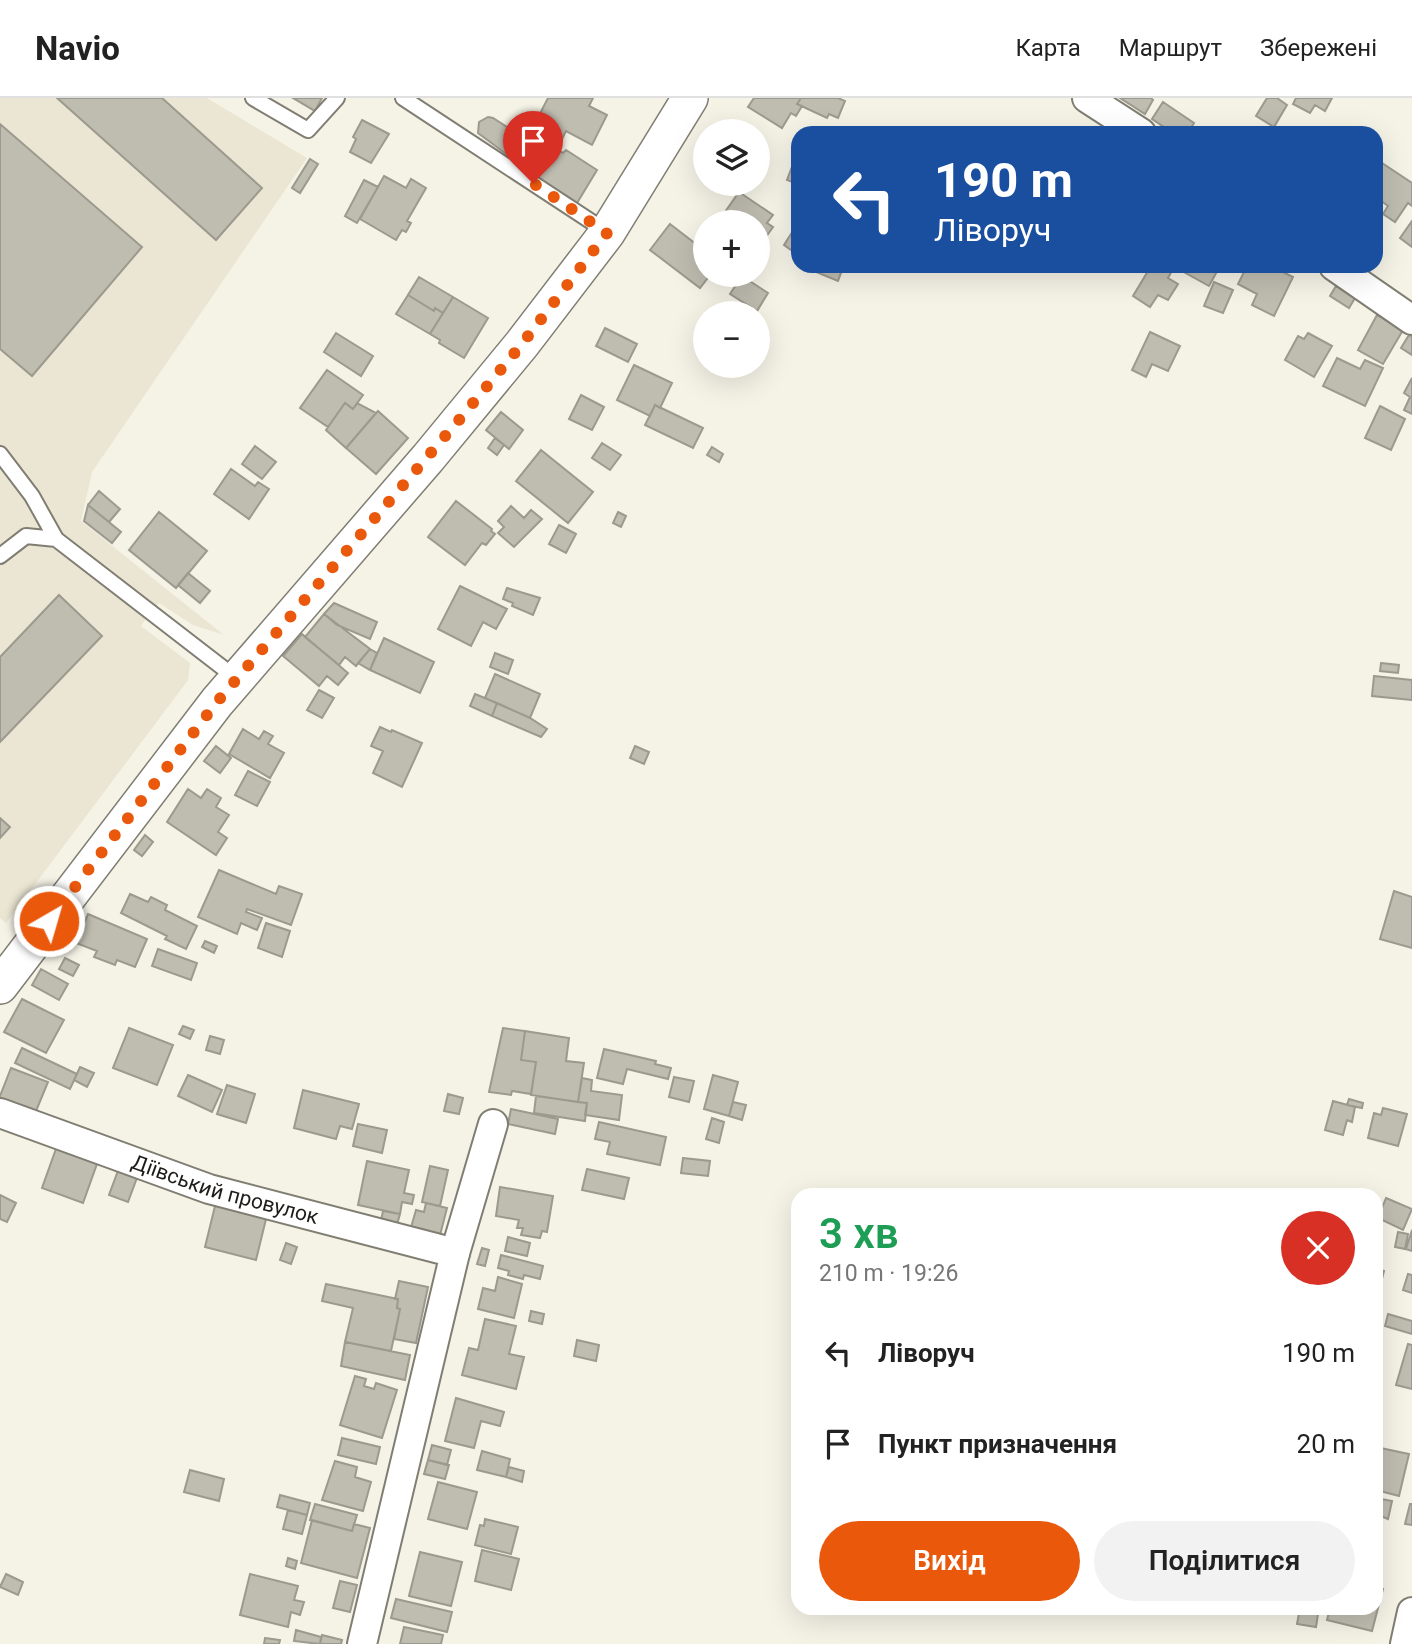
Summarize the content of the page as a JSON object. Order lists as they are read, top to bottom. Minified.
{"streets":{"street":["Діївський провулок"]},"page":{"header":"Navio","nav":["Карта","Маршрут","Збережені"],"map_buttons":["+","−"],"turn":["190 m","Ліворуч"],"heading":["3 хв","210 m · 19:26"],"list":[{"name":"Ліворуч","value":"190 m"},{"name":"Пункт призначення","value":"20 m"}],"buttons":["Вихід","Поділитися"]}}
